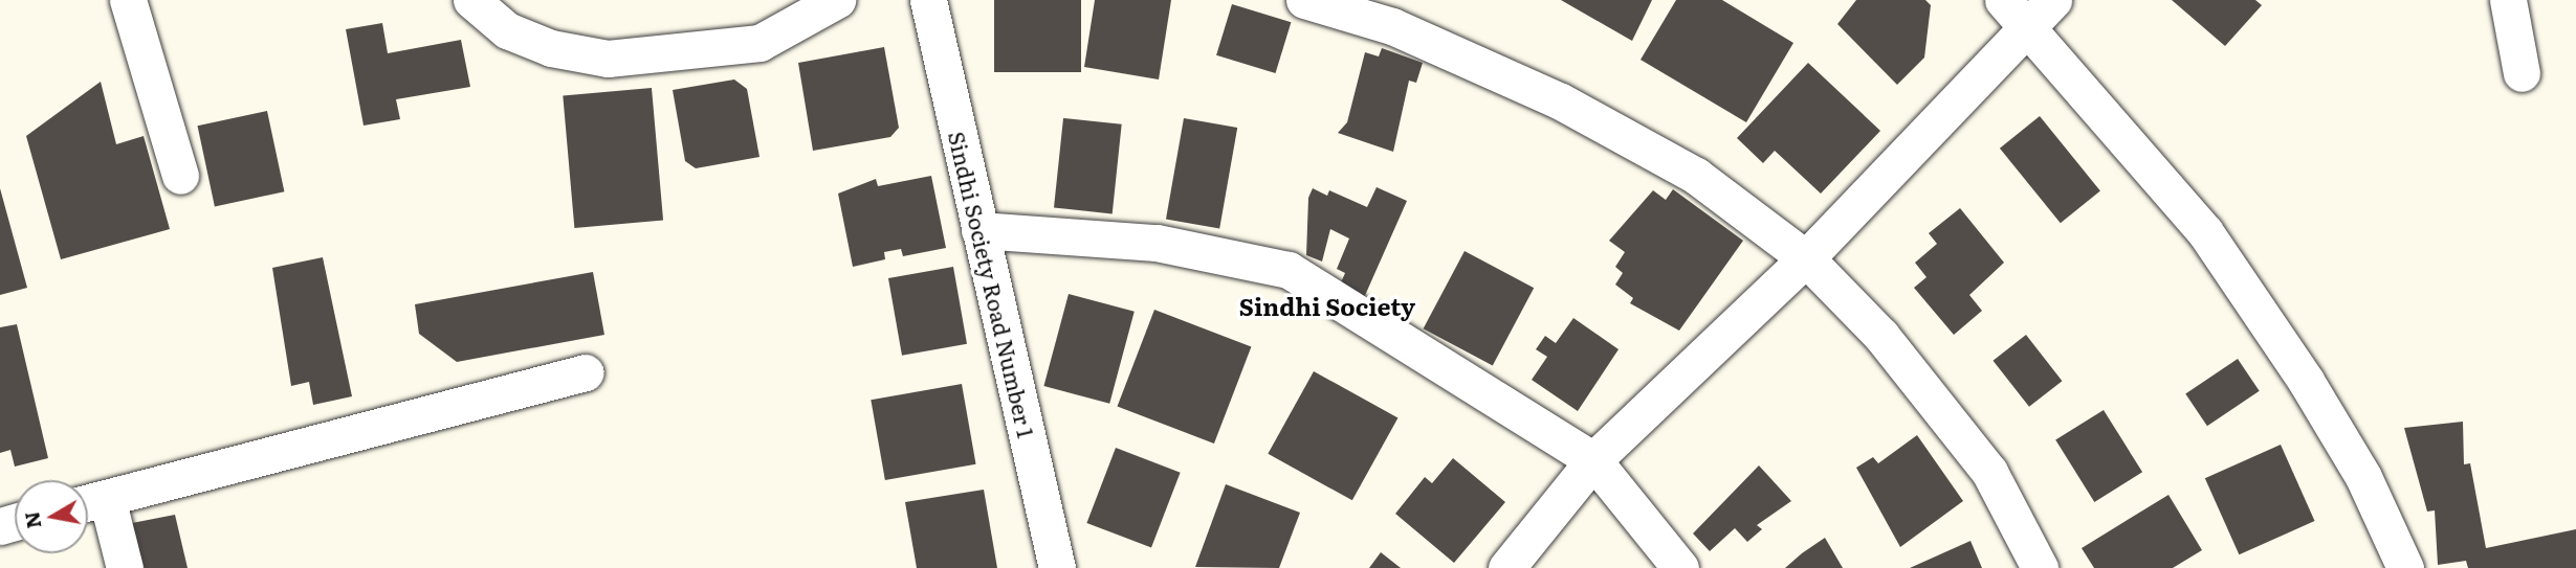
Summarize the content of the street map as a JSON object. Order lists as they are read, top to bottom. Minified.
{"streets":{"street":["Sindhi Society Road Number 1"]},"districts":["Sindhi Society"],"north":"left"}
